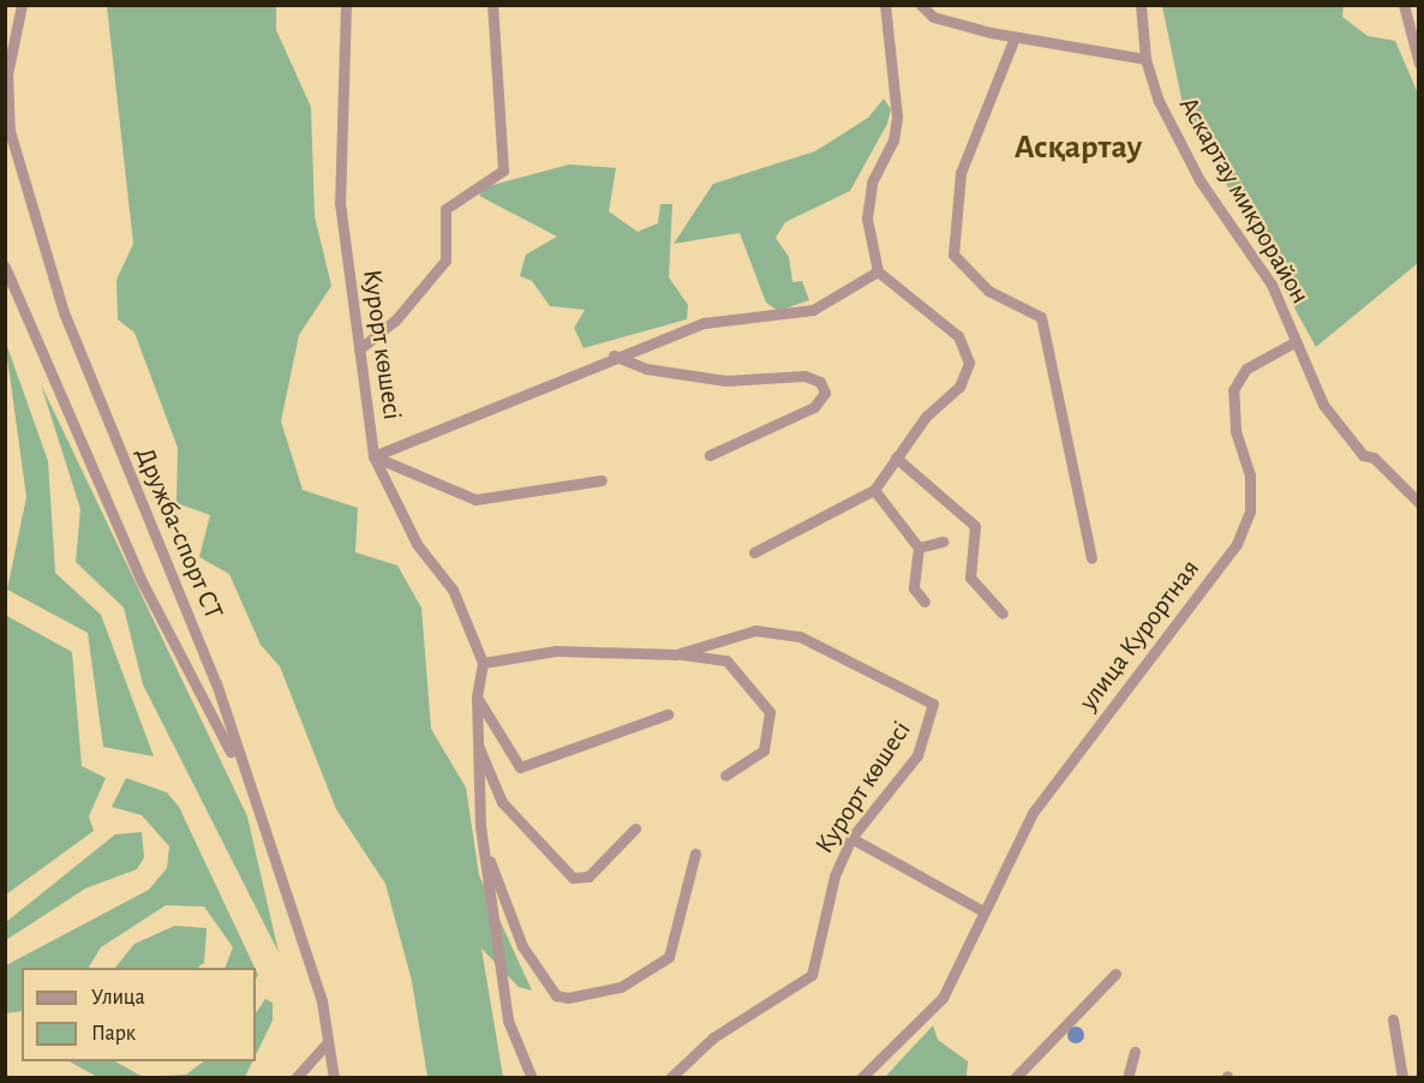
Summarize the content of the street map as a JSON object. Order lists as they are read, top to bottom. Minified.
{"streets":{"street":["Аскартау микрорайон","Курорт көшесі","Дружба-спорт СТ","улица Курортная"]},"crossings":[["Аскартау микрорайон","улица Курортная"]],"districts":["Асқартау"],"legend":["Улица","Парк"]}
